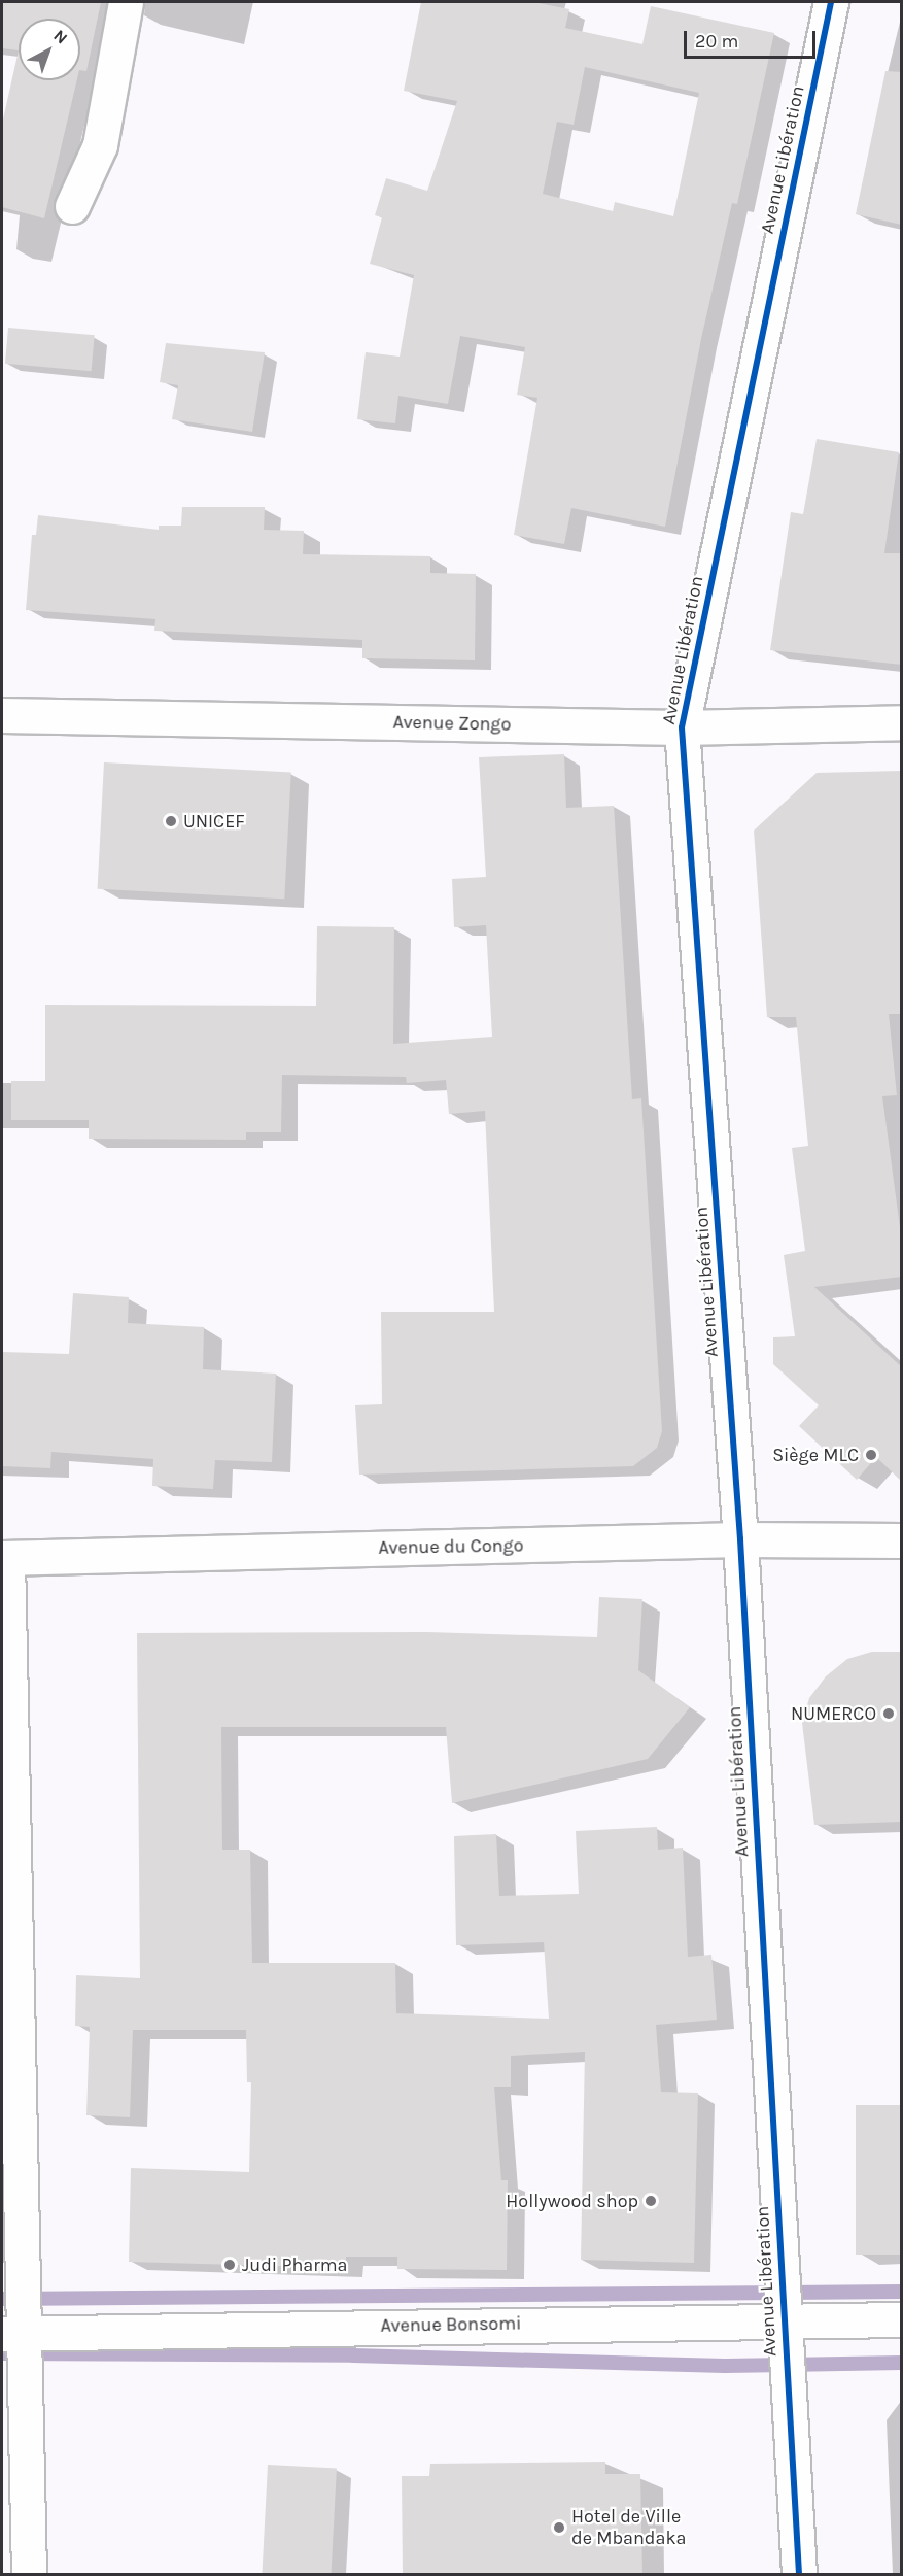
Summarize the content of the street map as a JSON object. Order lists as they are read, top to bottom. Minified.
{"streets":{"street":["Avenue Libération","Avenue Zongo","Avenue du Congo","Avenue Bonsomi"]},"crossings":[["Avenue Libération","Avenue Zongo"],["Avenue Libération","Avenue du Congo"],["Avenue Libération","Avenue Bonsomi"]],"places":["UNICEF","Siège MLC","NUMERCO","Hollywood shop","Judi Pharma","Hotel de Ville de Mbandaka"],"scale_bar":"20 m","north":"top right"}
